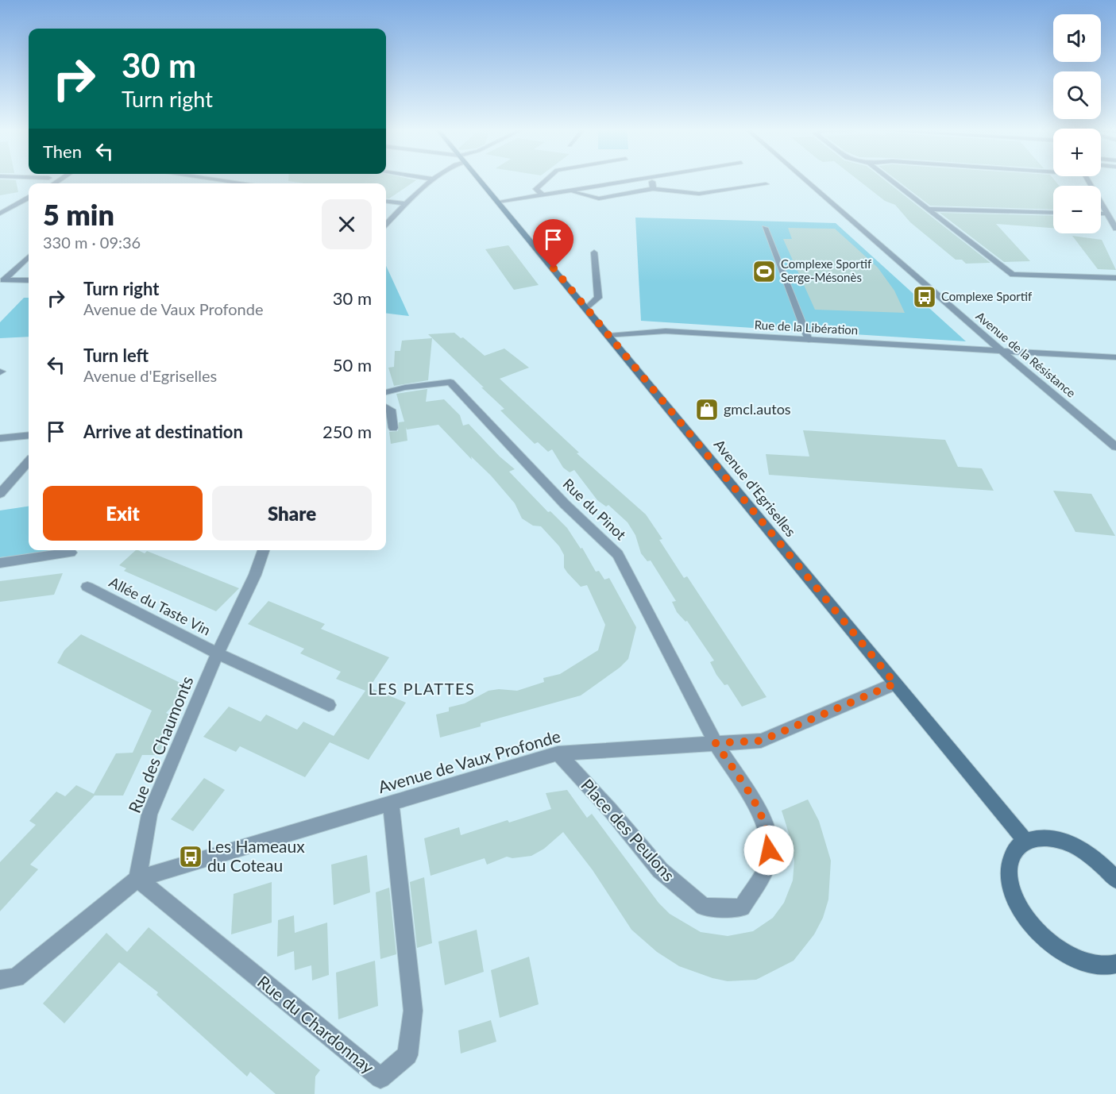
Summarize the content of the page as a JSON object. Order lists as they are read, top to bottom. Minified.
{"streets":{"street":["Rue de la Libération","Avenue de la Résistance","Avenue d'Egriselles","Rue du Pinot","Allée du Taste Vin","Rue des Chaumonts","Avenue de Vaux Profonde","Place des Peulons","Rue du Chardonnay"]},"crossings":[["Rue de la Libération","Avenue de la Résistance"],["Rue de la Libération","Avenue d'Egriselles"],["Avenue d'Egriselles","Avenue de Vaux Profonde"],["Rue du Pinot","Avenue de Vaux Profonde"],["Rue du Pinot","Place des Peulons"],["Allée du Taste Vin","Rue des Chaumonts"],["Rue des Chaumonts","Avenue de Vaux Profonde"],["Rue des Chaumonts","Rue du Chardonnay"],["Avenue de Vaux Profonde","Place des Peulons"],["Avenue de Vaux Profonde","Rue du Chardonnay"]],"districts":["LES PLATTES"],"places":{"sports":["Complexe Sportif Serge-Mésonès"],"bus stop":["Complexe Sportif","Les Hameaux du Coteau"],"shop":["gmcl.autos"]},"page":{"map_buttons":["+","−"],"turn":["30 m","Turn right"],"then":"Then","heading":["5 min","330 m · 09:36"],"list":[{"name":"Turn right","note":"Avenue de Vaux Profonde","value":"30 m"},{"name":"Turn left","note":"Avenue d'Egriselles","value":"50 m"},{"name":"Arrive at destination","value":"250 m"}],"buttons":["Exit","Share"]}}
